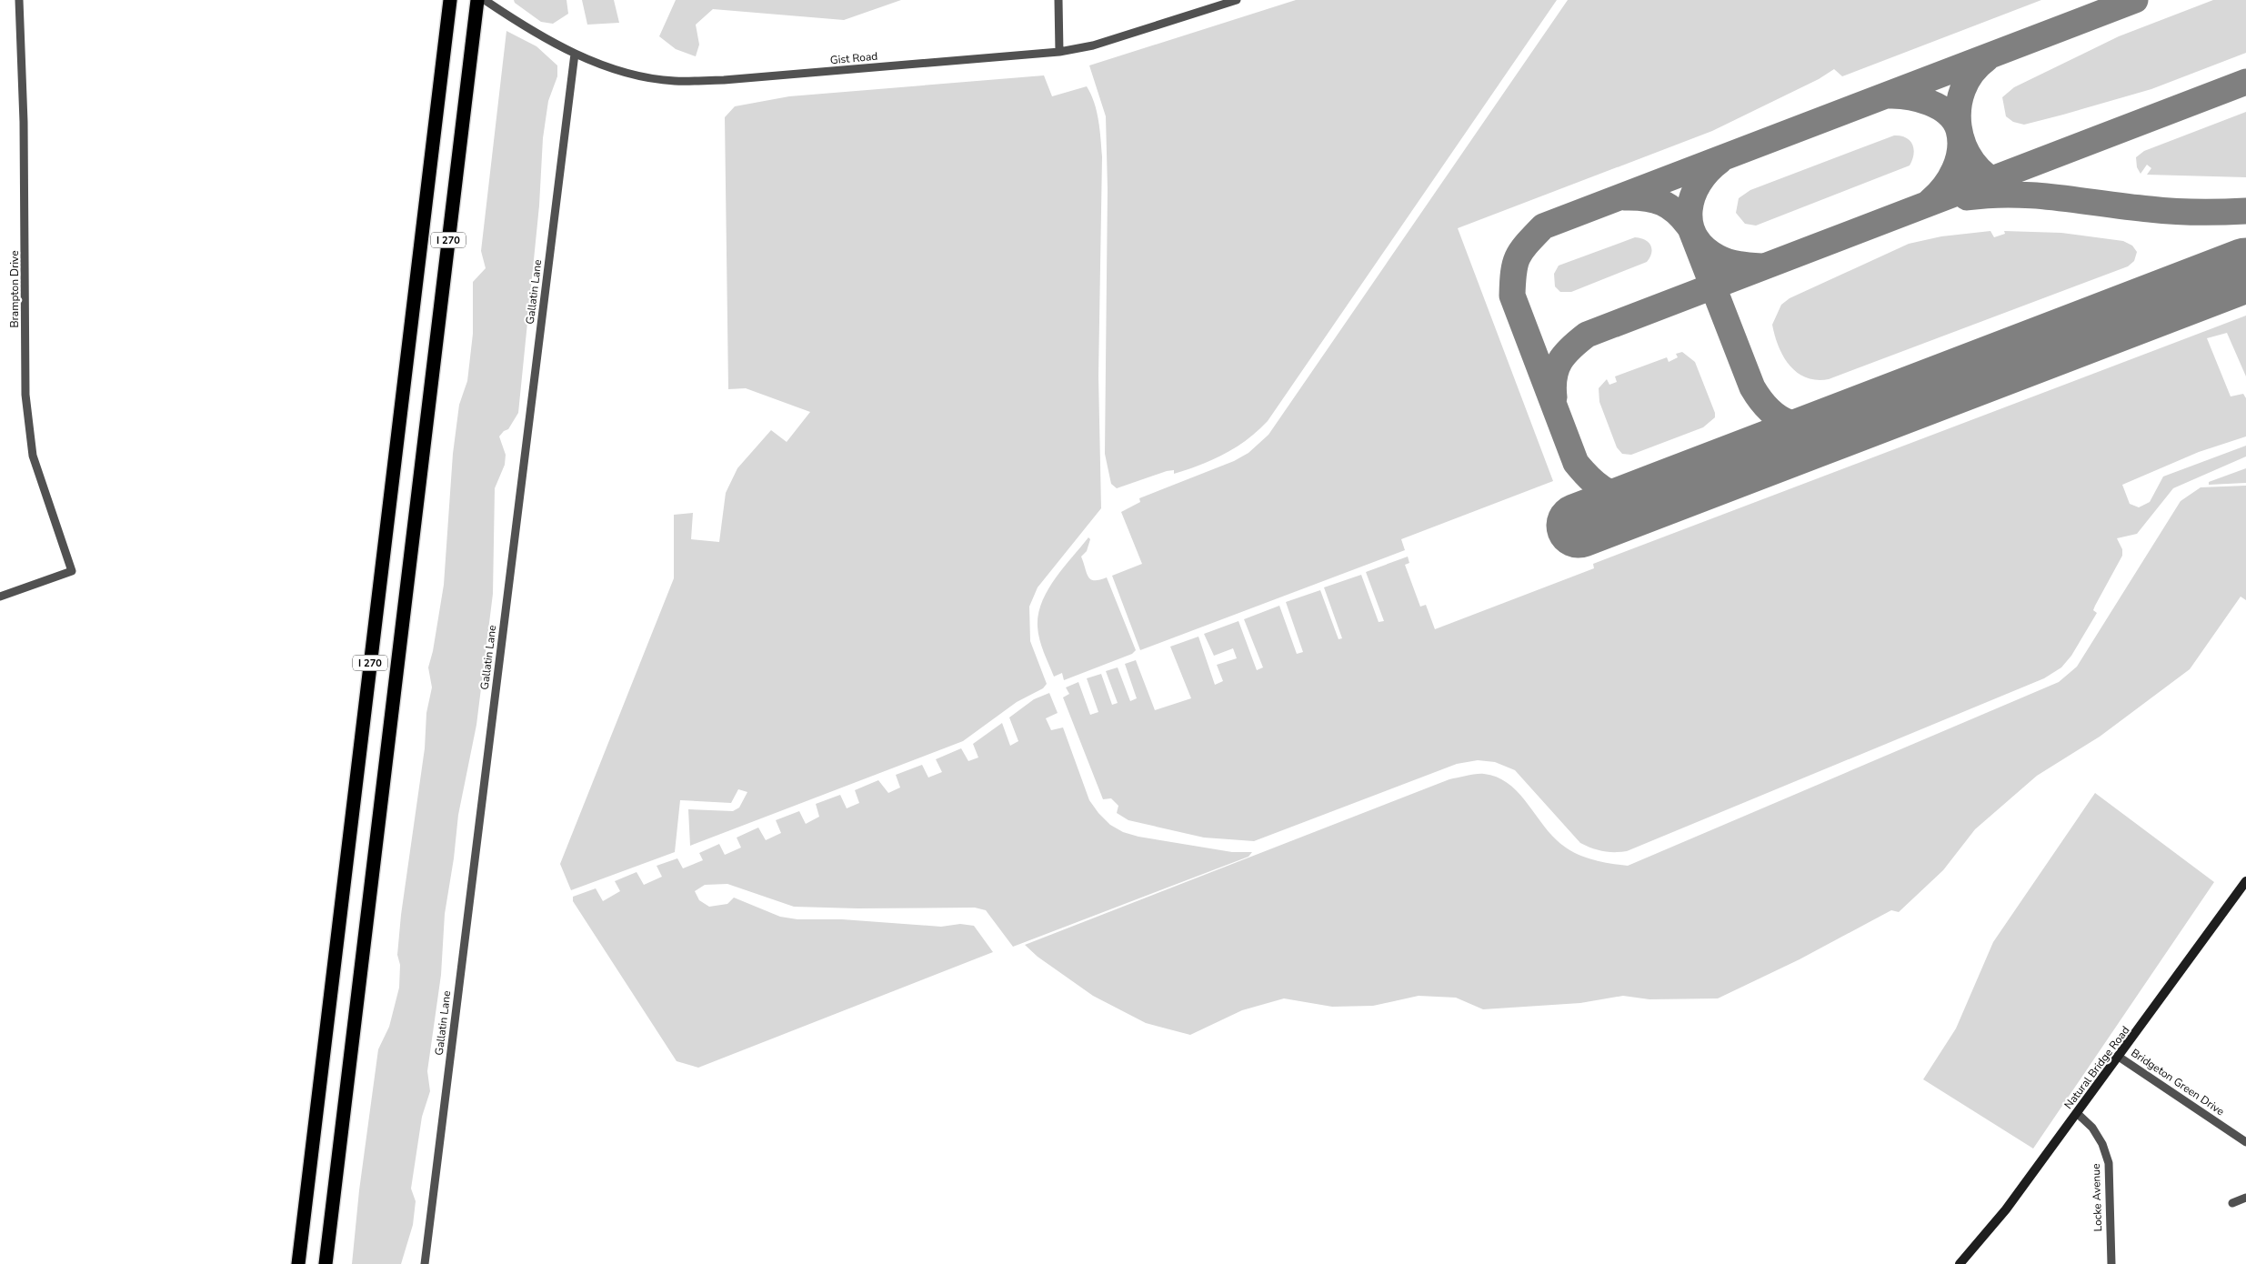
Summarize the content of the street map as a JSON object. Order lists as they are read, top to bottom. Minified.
{"streets":{"highway":["I 270"],"main road":["Natural Bridge Road"],"street":["Gist Road","Brampton Drive","Gallatin Lane","Bridgeton Green Drive","Locke Avenue"]},"crossings":[["Gist Road","Gallatin Lane"],["Natural Bridge Road","Bridgeton Green Drive"],["Natural Bridge Road","Locke Avenue"]]}
